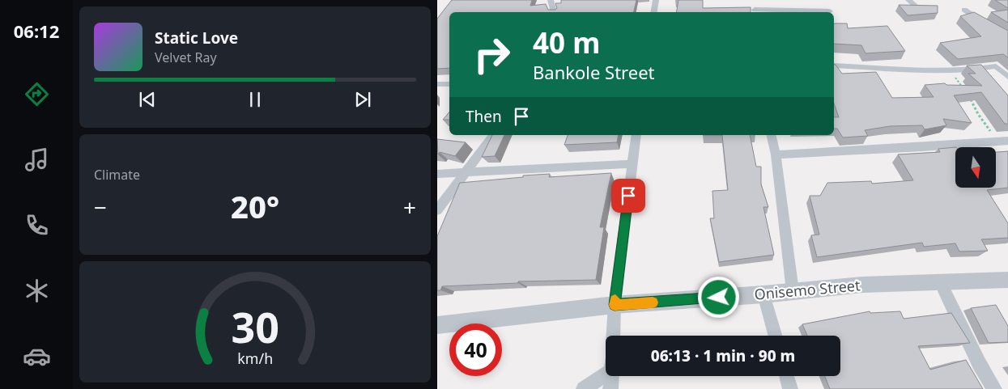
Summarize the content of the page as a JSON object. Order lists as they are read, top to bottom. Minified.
{"streets":{"street":["Onisemo Street"]},"north":"bottom","page":{"tabs":"06:12","turn":["40 m","Bankole Street"],"song":["Static Love","Velvet Ray"],"then":"Then","tile":"Climate","heat":["−","20°","+"],"limit":"40","trip":"06:13 · 1 min · 90 m","gauge":["30","km/h"]}}
